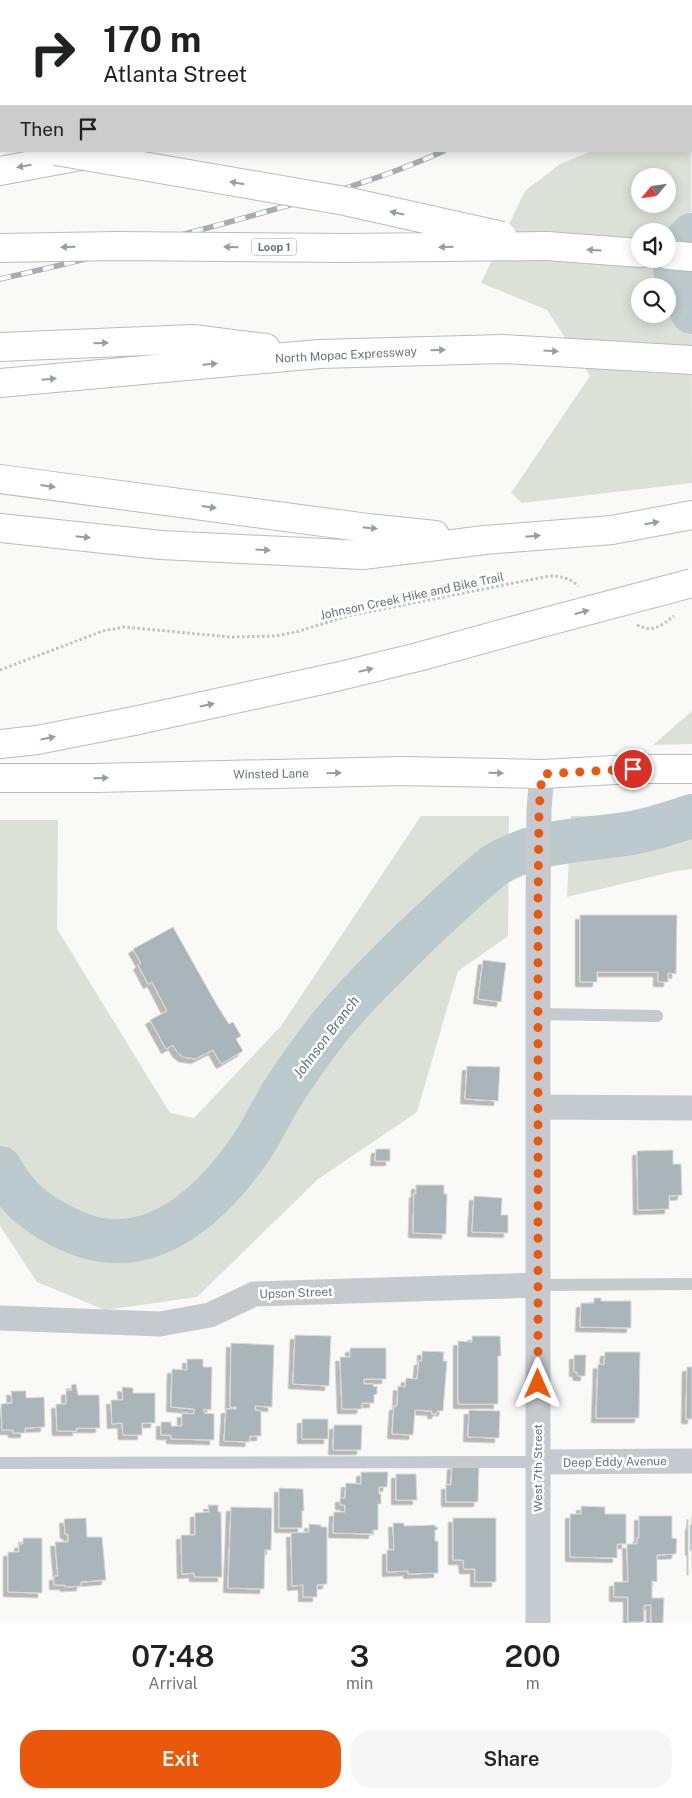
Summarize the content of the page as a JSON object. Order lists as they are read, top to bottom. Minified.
{"streets":{"main road":["Loop 1","North Mopac Expressway","Winsted Lane"],"street":["Upson Street","Deep Eddy Avenue","West 7th Street"],"path":["Johnson Creek Hike and Bike Trail"]},"crossings":[["Winsted Lane","West 7th Street"],["Upson Street","West 7th Street"],["Deep Eddy Avenue","West 7th Street"]],"water":["Johnson Branch"],"north":"bottom left","page":{"turn":["170 m","Atlanta Street"],"then":"Then","eta":["07:48","Arrival","3","min","200","m"],"buttons":["Exit","Share"]}}
